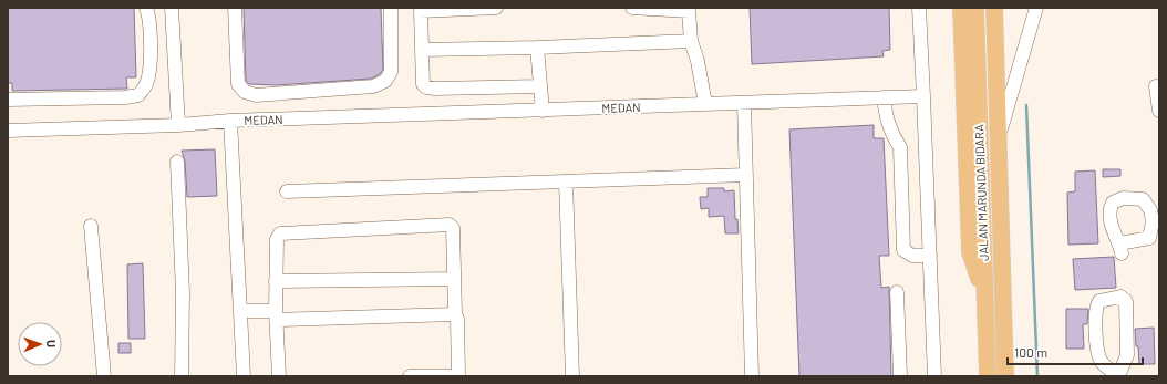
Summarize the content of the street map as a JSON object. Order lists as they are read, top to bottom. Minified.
{"streets":{"main road":["JALAN MARUNDA BIDARA"],"street":["MEDAN"]},"scale_bar":"100 m","north":"right"}
